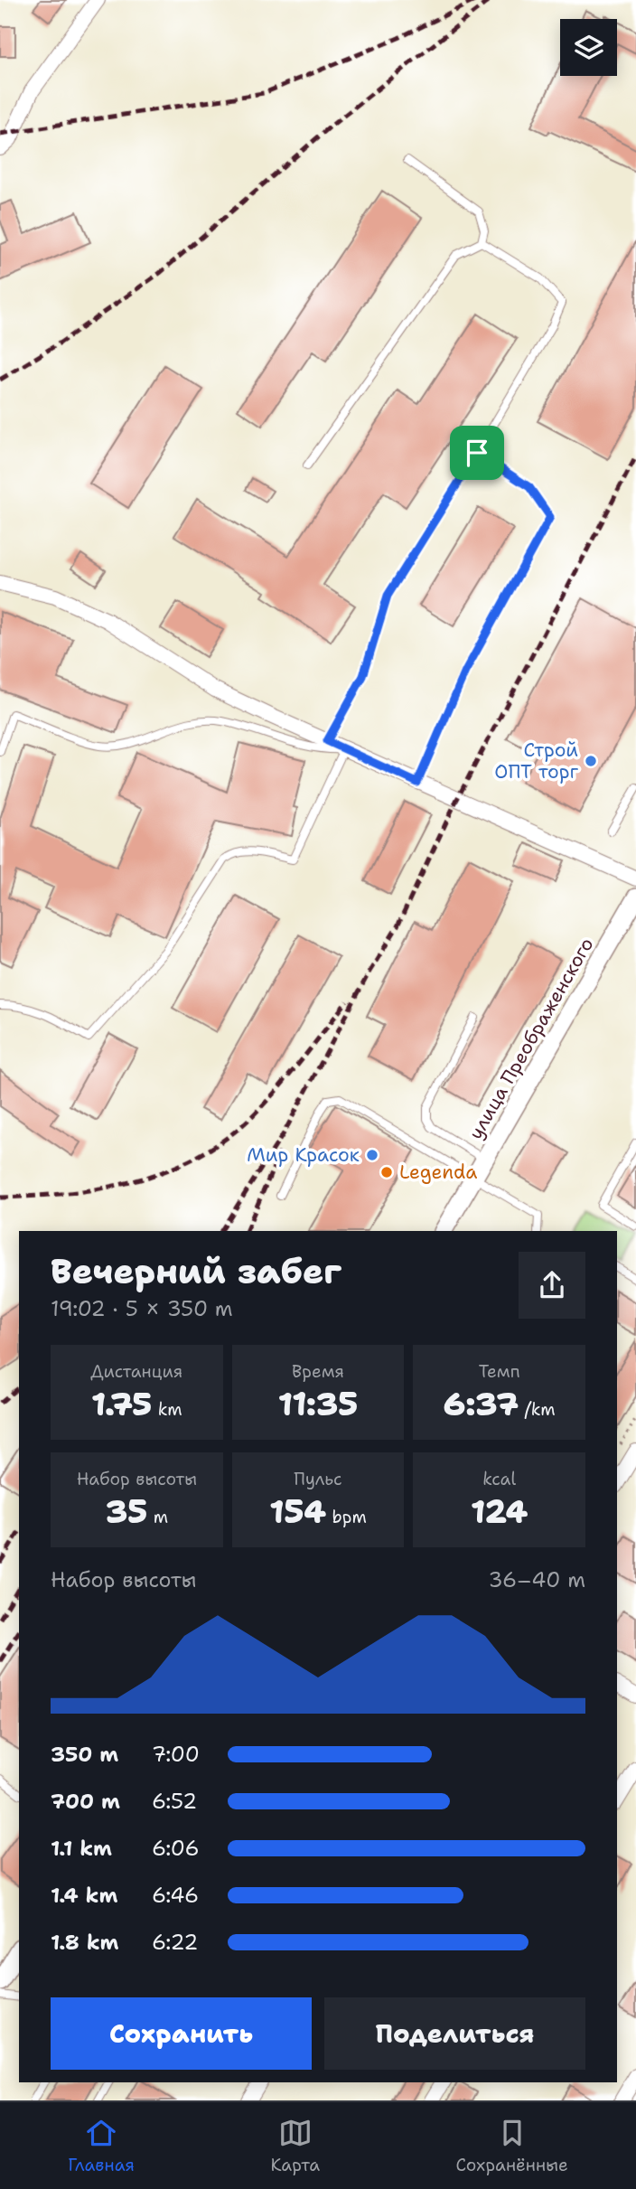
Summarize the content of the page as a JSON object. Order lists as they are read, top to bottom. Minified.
{"streets":{"street":["улица Преображенского"]},"places":["Строй ОПТ торг","Мир Красок","Legenda"],"page":{"heading":["Вечерний забег","19:02 · 5 × 350 m"],"stats":[["Дистанция","1.75 km"],["Время","11:35"],["Темп","6:37 /km"],["Набор высоты","35 m"],["Пульс","154 bpm"],["kcal","124"]],"chart":["Набор высоты","36–40 m"],"list":[{"name":"350 m","note":"7:00"},{"name":"700 m","note":"6:52"},{"name":"1.1 km","note":"6:06"},{"name":"1.4 km","note":"6:46"},{"name":"1.8 km","note":"6:22"}],"buttons":["Сохранить","Поделиться"],"tabs":["Главная","Карта","Сохранённые"]}}
